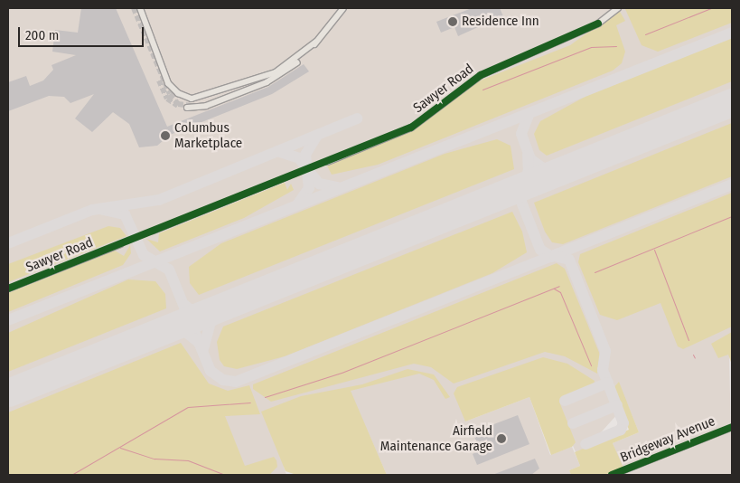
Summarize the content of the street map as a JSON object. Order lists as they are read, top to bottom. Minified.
{"streets":{"street":["Sawyer Road","Bridgeway Avenue"]},"places":["Residence Inn","Columbus Marketplace","Airfield Maintenance Garage"],"scale_bar":"200 m"}
